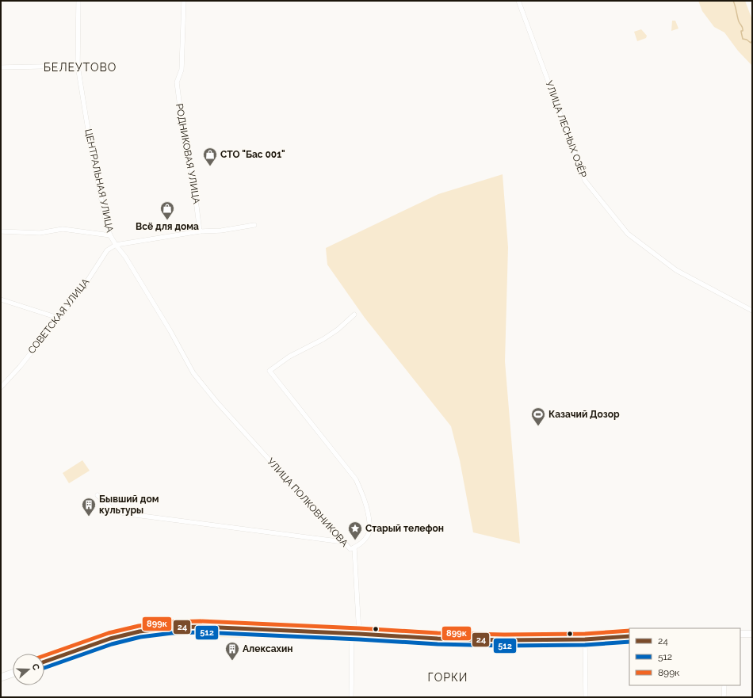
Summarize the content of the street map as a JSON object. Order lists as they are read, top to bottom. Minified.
{"streets":{"street":["УЛИЦА ЛЕСНЫХ ОЗЁР","РОДНИКОВАЯ УЛИЦА","ЦЕНТРАЛЬНАЯ УЛИЦА","СОВЕТСКАЯ УЛИЦА","УЛИЦА ПОЛКОВНИКОВА"]},"crossings":[["ЦЕНТРАЛЬНАЯ УЛИЦА","СОВЕТСКАЯ УЛИЦА"],["ЦЕНТРАЛЬНАЯ УЛИЦА","УЛИЦА ПОЛКОВНИКОВА"]],"districts":["БЕЛЕУТОВО","ГОРКИ"],"places":{"shop":["СТО \"Бас 001\"","Всё для дома"],"sports":["Казачий Дозор"],"building":["Бывший дом культуры","Алексахин"],"place":["Старый телефон"]},"lines":["transit line 899к","transit line 24","transit line 512"],"legend":["24","512","899к"],"north":"right"}
